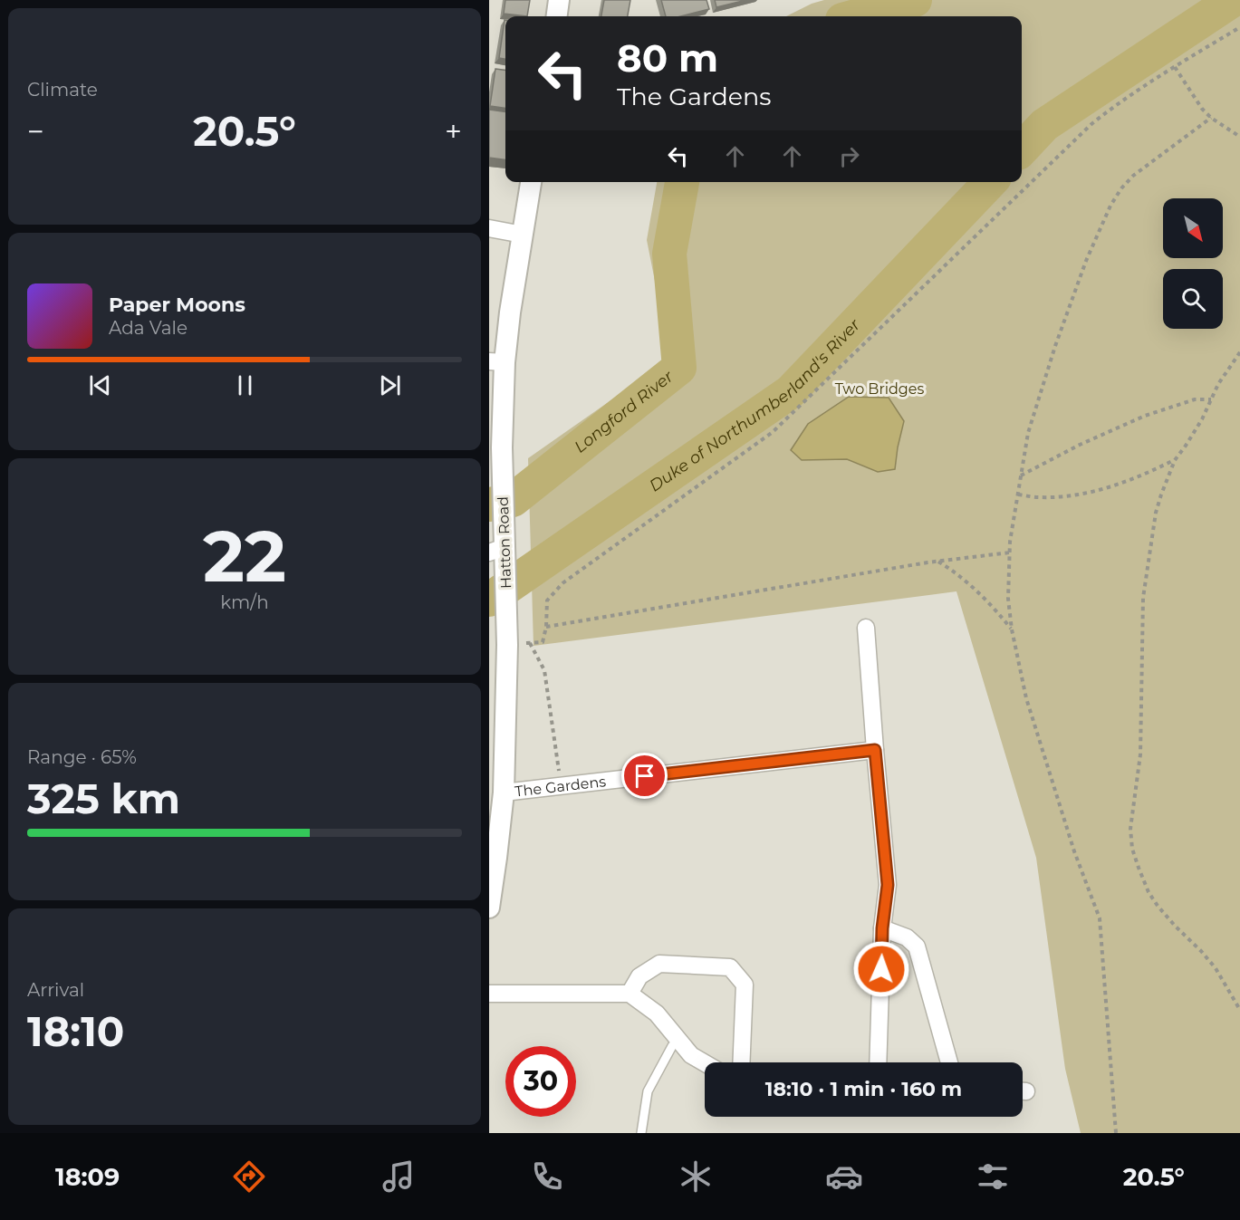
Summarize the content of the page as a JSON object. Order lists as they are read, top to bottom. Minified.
{"streets":{"street":["Hatton Road","The Gardens"]},"crossings":[["Hatton Road","The Gardens"]],"water":["Duke of Northumberland's River","Longford River"],"parks":["Two Bridges"],"north":"bottom right","page":{"tile":["Climate",["22","km/h"],["Range · 65%","325 km"],["Arrival","18:10"]],"turn":["80 m","The Gardens"],"heat":["−","20.5°","+"],"song":["Paper Moons","Ada Vale"],"limit":"30","trip":"18:10 · 1 min · 160 m","tabs":["18:09","20.5°"]}}
